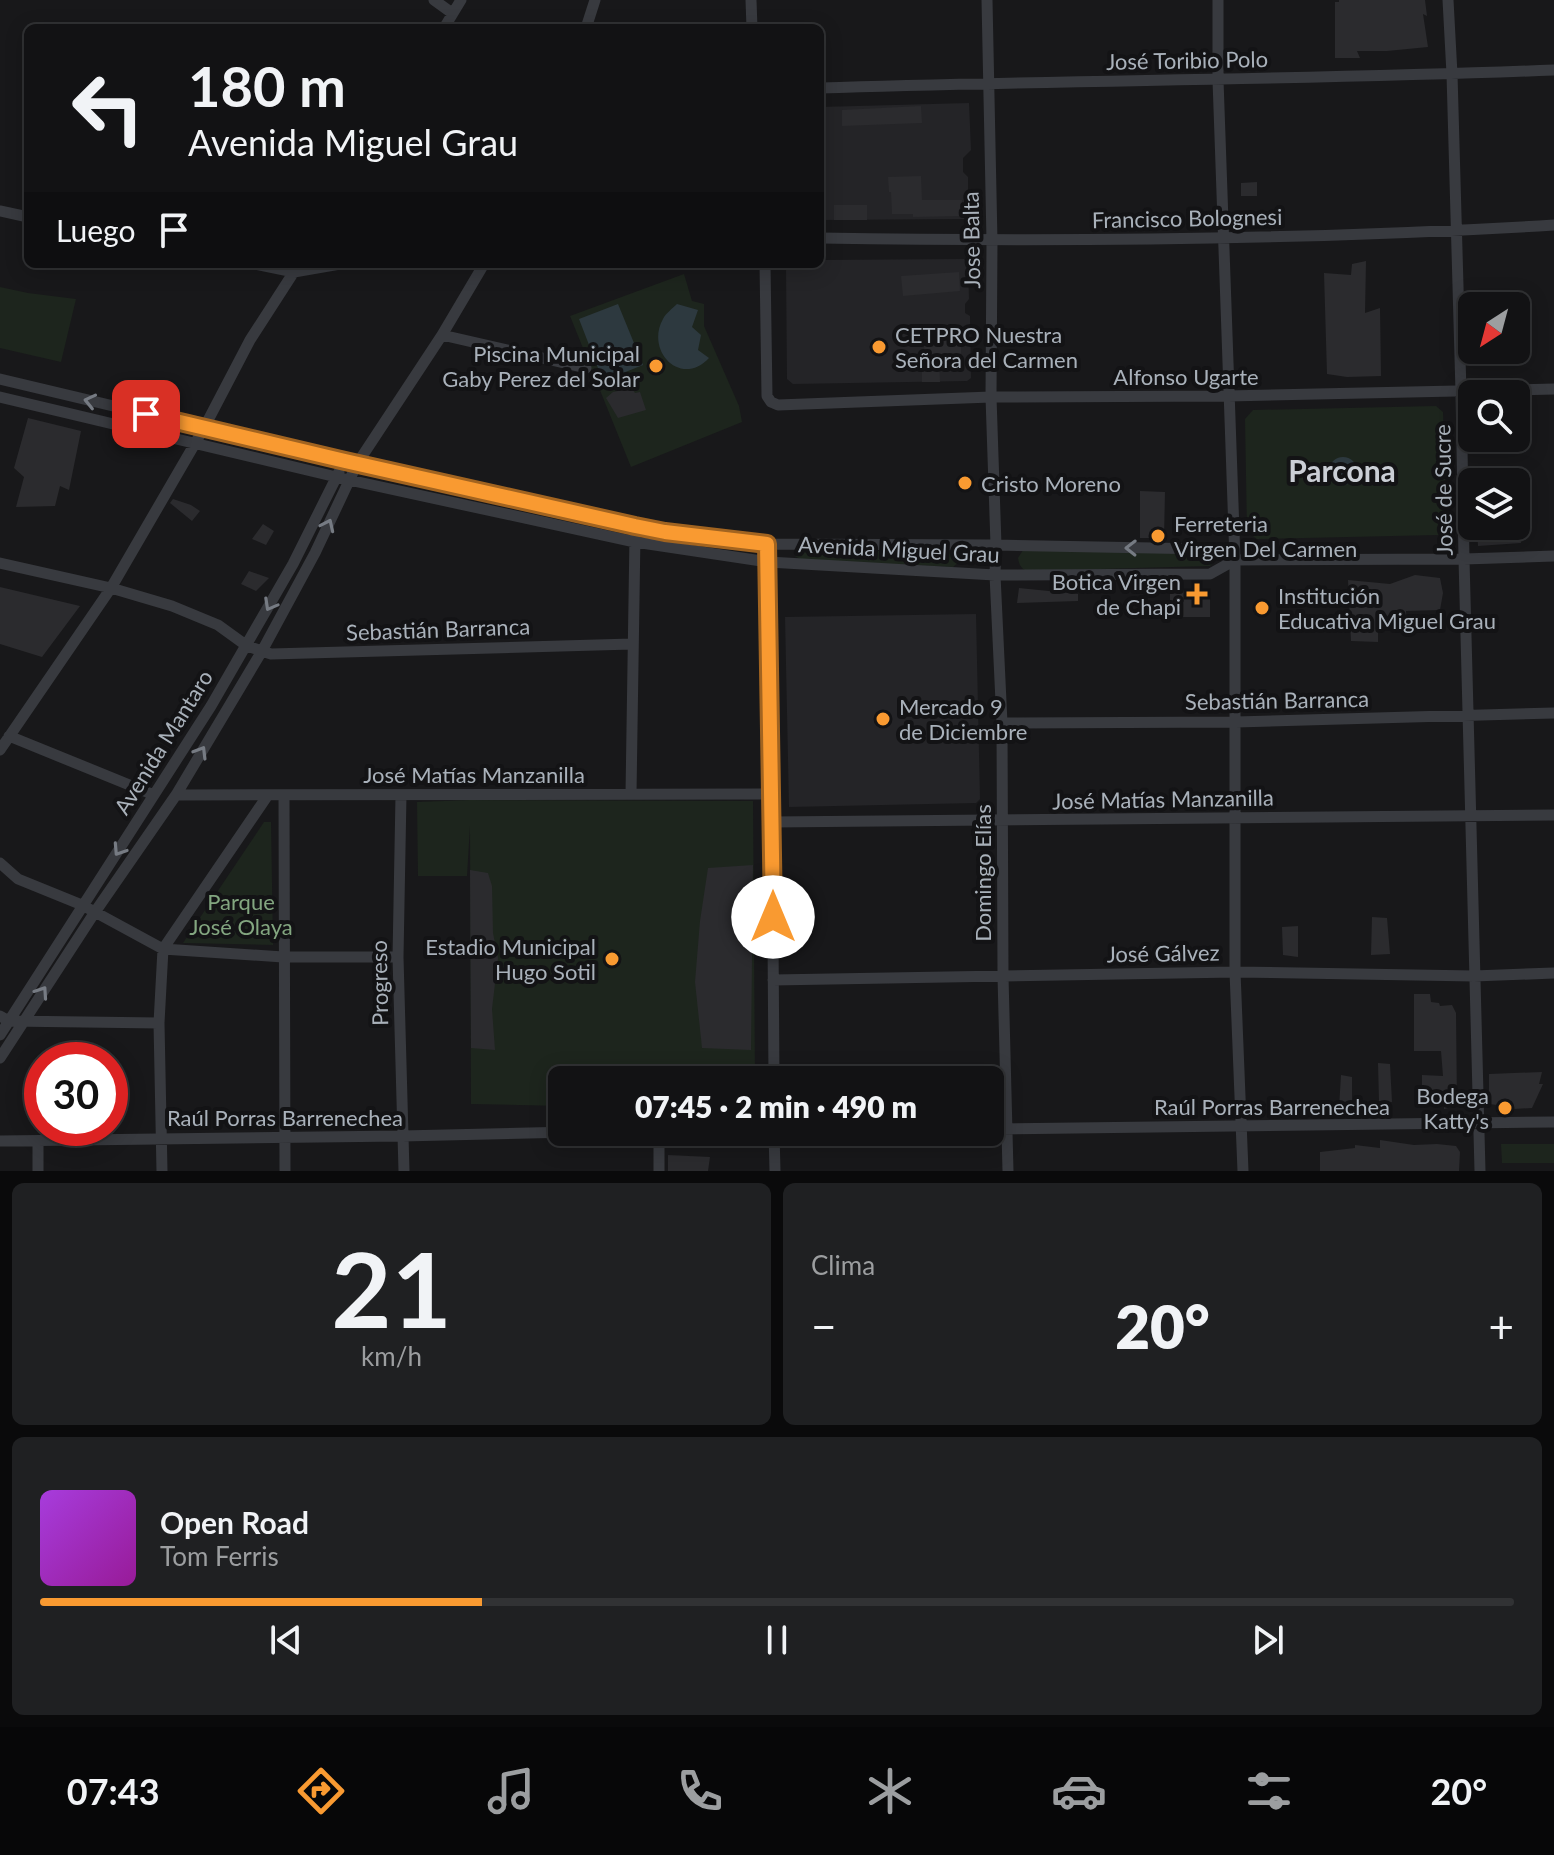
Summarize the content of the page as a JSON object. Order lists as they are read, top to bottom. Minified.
{"streets":{"street":["José Toribio Polo","Francisco Bolognesi","Jose Balta","Alfonso Ugarte","José de Sucre","Avenida Miguel Grau","Sebastián Barranca","Avenida Mantaro","José Matías Manzanilla","Domingo Elías","José Gálvez","Progreso","Raúl Porras Barrenechea"]},"crossings":[["José Toribio Polo","Jose Balta"],["José Toribio Polo","José de Sucre"],["Francisco Bolognesi","Jose Balta"],["Francisco Bolognesi","José de Sucre"],["Jose Balta","Alfonso Ugarte"],["Jose Balta","Avenida Miguel Grau"],["Jose Balta","Domingo Elías"],["José de Sucre","Avenida Miguel Grau"],["José de Sucre","Sebastián Barranca"],["José de Sucre","José Matías Manzanilla"],["José de Sucre","José Gálvez"],["José de Sucre","Raúl Porras Barrenechea"],["Avenida Miguel Grau","Avenida Mantaro"],["Avenida Miguel Grau","Domingo Elías"],["Sebastián Barranca","Avenida Mantaro"],["Sebastián Barranca","Domingo Elías"],["José Matías Manzanilla","Domingo Elías"],["José Matías Manzanilla","Progreso"],["Domingo Elías","José Gálvez"],["Domingo Elías","Raúl Porras Barrenechea"],["Progreso","Raúl Porras Barrenechea"]],"districts":["Parcona"],"parks":["Parque José Olaya"],"places":{"other":["CETPRO Nuestra Señora del Carmen","Piscina Municipal Gaby Perez del Solar","Cristo Moreno","Ferreteria Virgen Del Carmen","Institución Educativa Miguel Grau","Mercado 9 de Diciembre","Estadio Municipal Hugo Sotil","Bodega Katty's"],"health":["Botica Virgen de Chapi"]},"north":"bottom left","page":{"turn":["180 m","Avenida Miguel Grau"],"then":"Luego","limit":"30","trip":"07:45 · 2 min · 490 m","tile":[["21","km/h"],"Clima"],"heat":["−","20°","+"],"song":["Open Road","Tom Ferris"],"tabs":["07:43","20°"]}}
